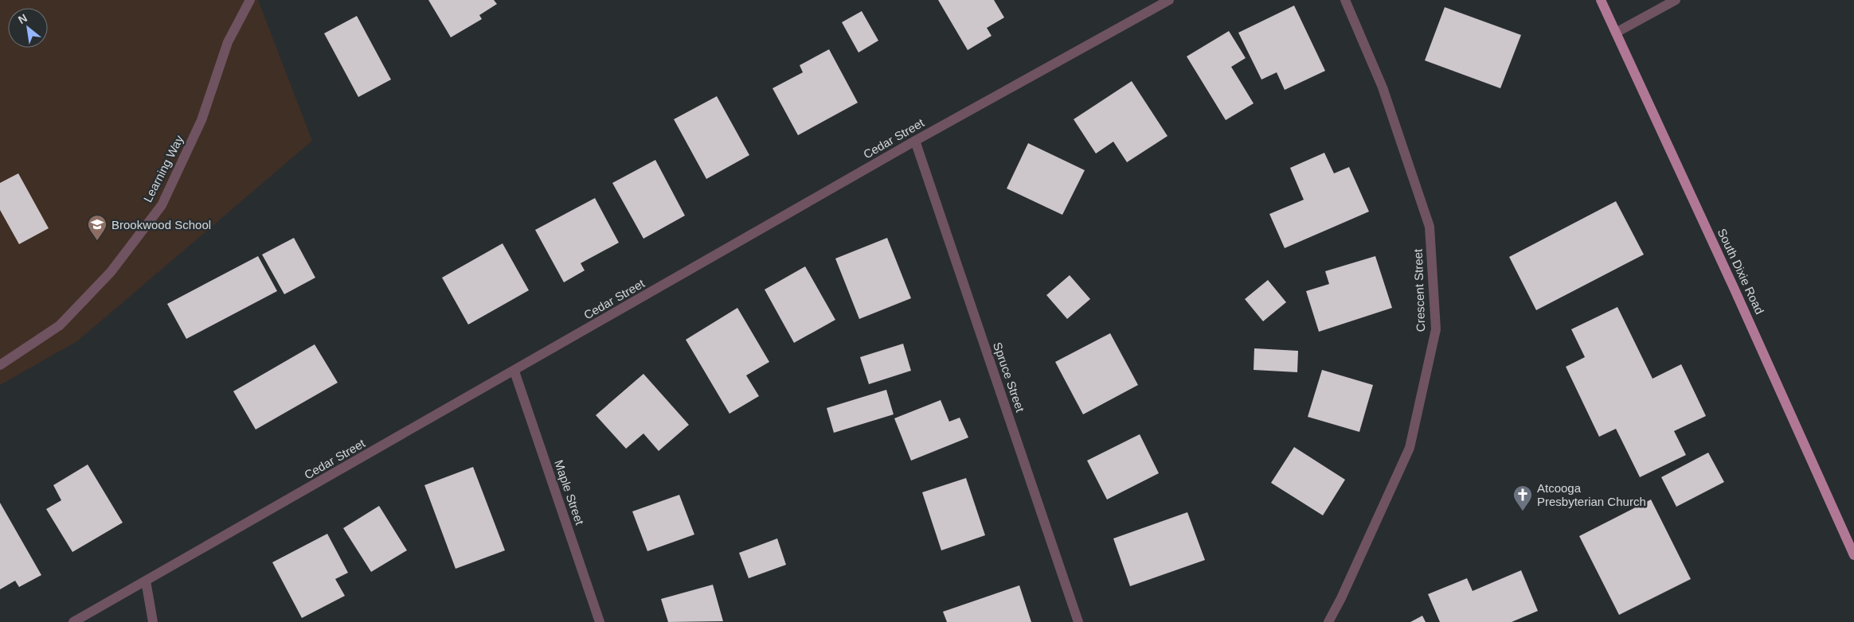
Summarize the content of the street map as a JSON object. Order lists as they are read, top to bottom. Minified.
{"streets":{"main road":["South Dixie Road"],"street":["Cedar Street","Learning Way","Crescent Street","Spruce Street","Maple Street"]},"crossings":[["Cedar Street","Spruce Street"],["Cedar Street","Maple Street"]],"places":{"school or university":["Brookwood School"],"church":["Atcooga Presbyterian Church"]},"north":"top left"}
